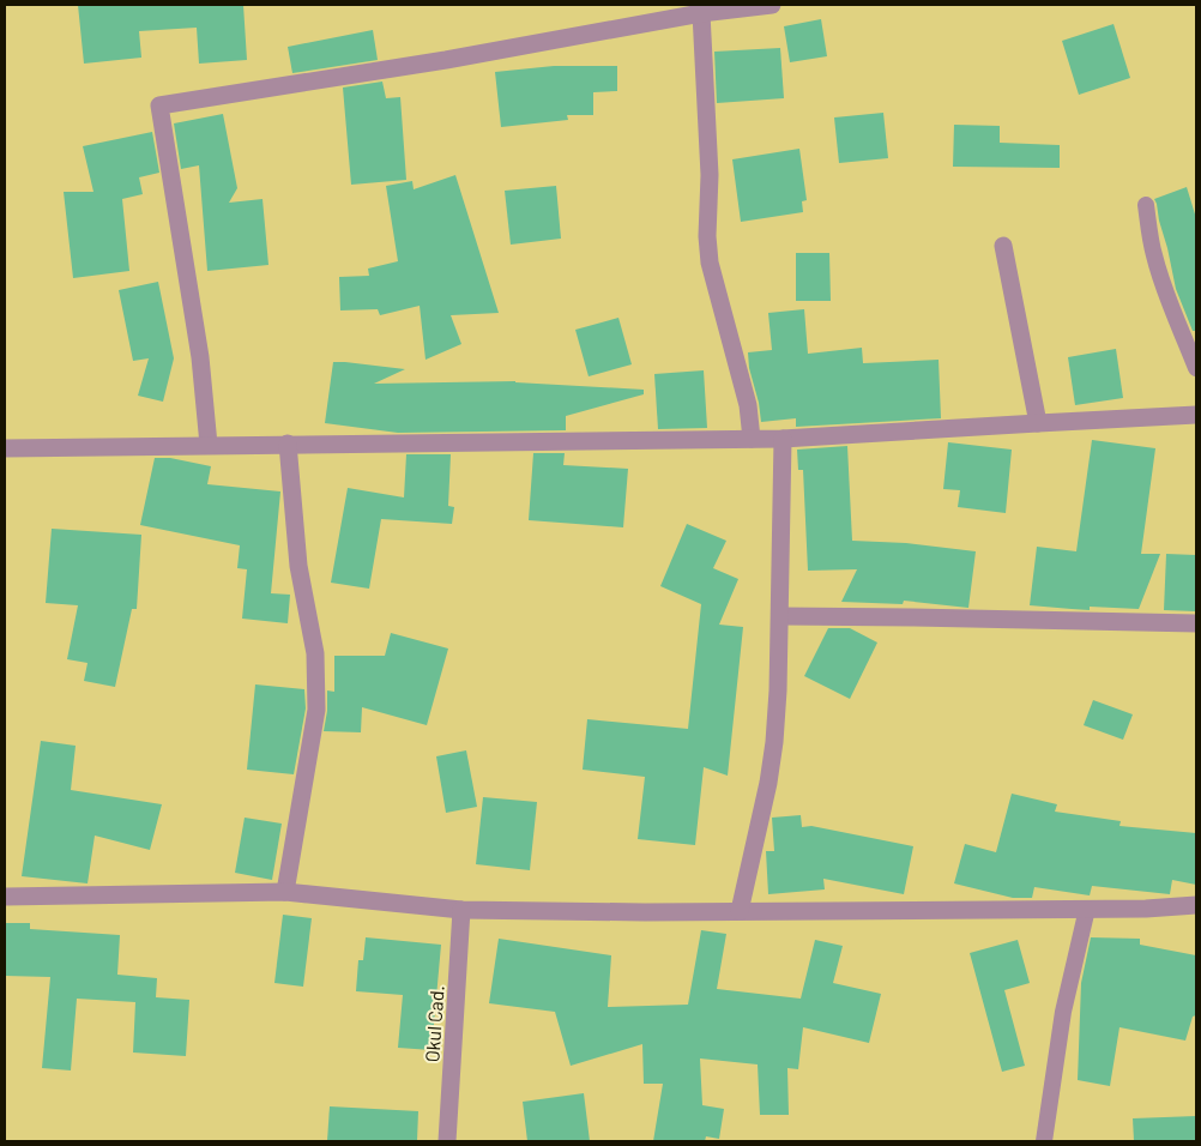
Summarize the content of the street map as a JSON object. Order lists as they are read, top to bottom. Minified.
{"streets":{"street":["Okul Cad."]}}
